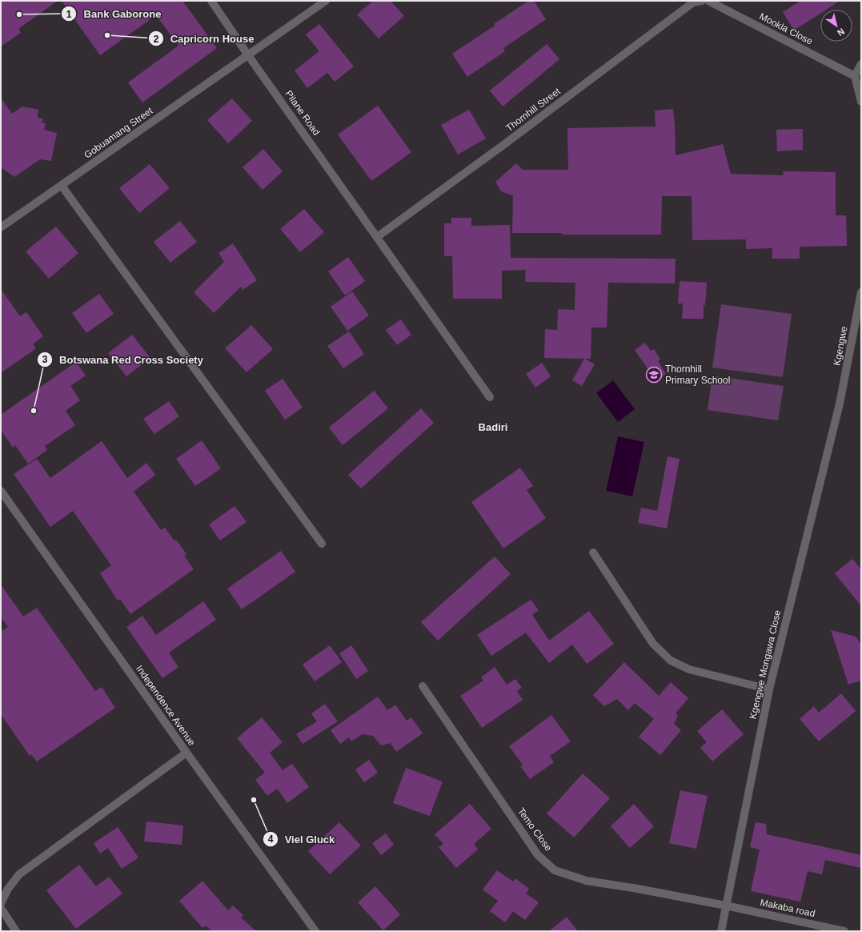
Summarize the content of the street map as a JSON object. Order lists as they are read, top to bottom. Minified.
{"streets":{"street":["Mookla Close","Thornhill Street","Pilane Road","Gobuamang Street","Kgengwe","Kgengwe Mongawa Close","Independence Avenue","Temo Close","Makaba road"]},"crossings":[["Thornhill Street","Pilane Road"],["Pilane Road","Gobuamang Street"],["Kgengwe","Kgengwe Mongawa Close"],["Kgengwe Mongawa Close","Temo Close"],["Kgengwe Mongawa Close","Makaba road"],["Temo Close","Makaba road"]],"districts":["Badiri"],"places":{"other":["Bank Gaborone","Capricorn House","Botswana Red Cross Society","Viel Gluck"],"school or university":["Thornhill Primary School"]},"north":"bottom right"}
